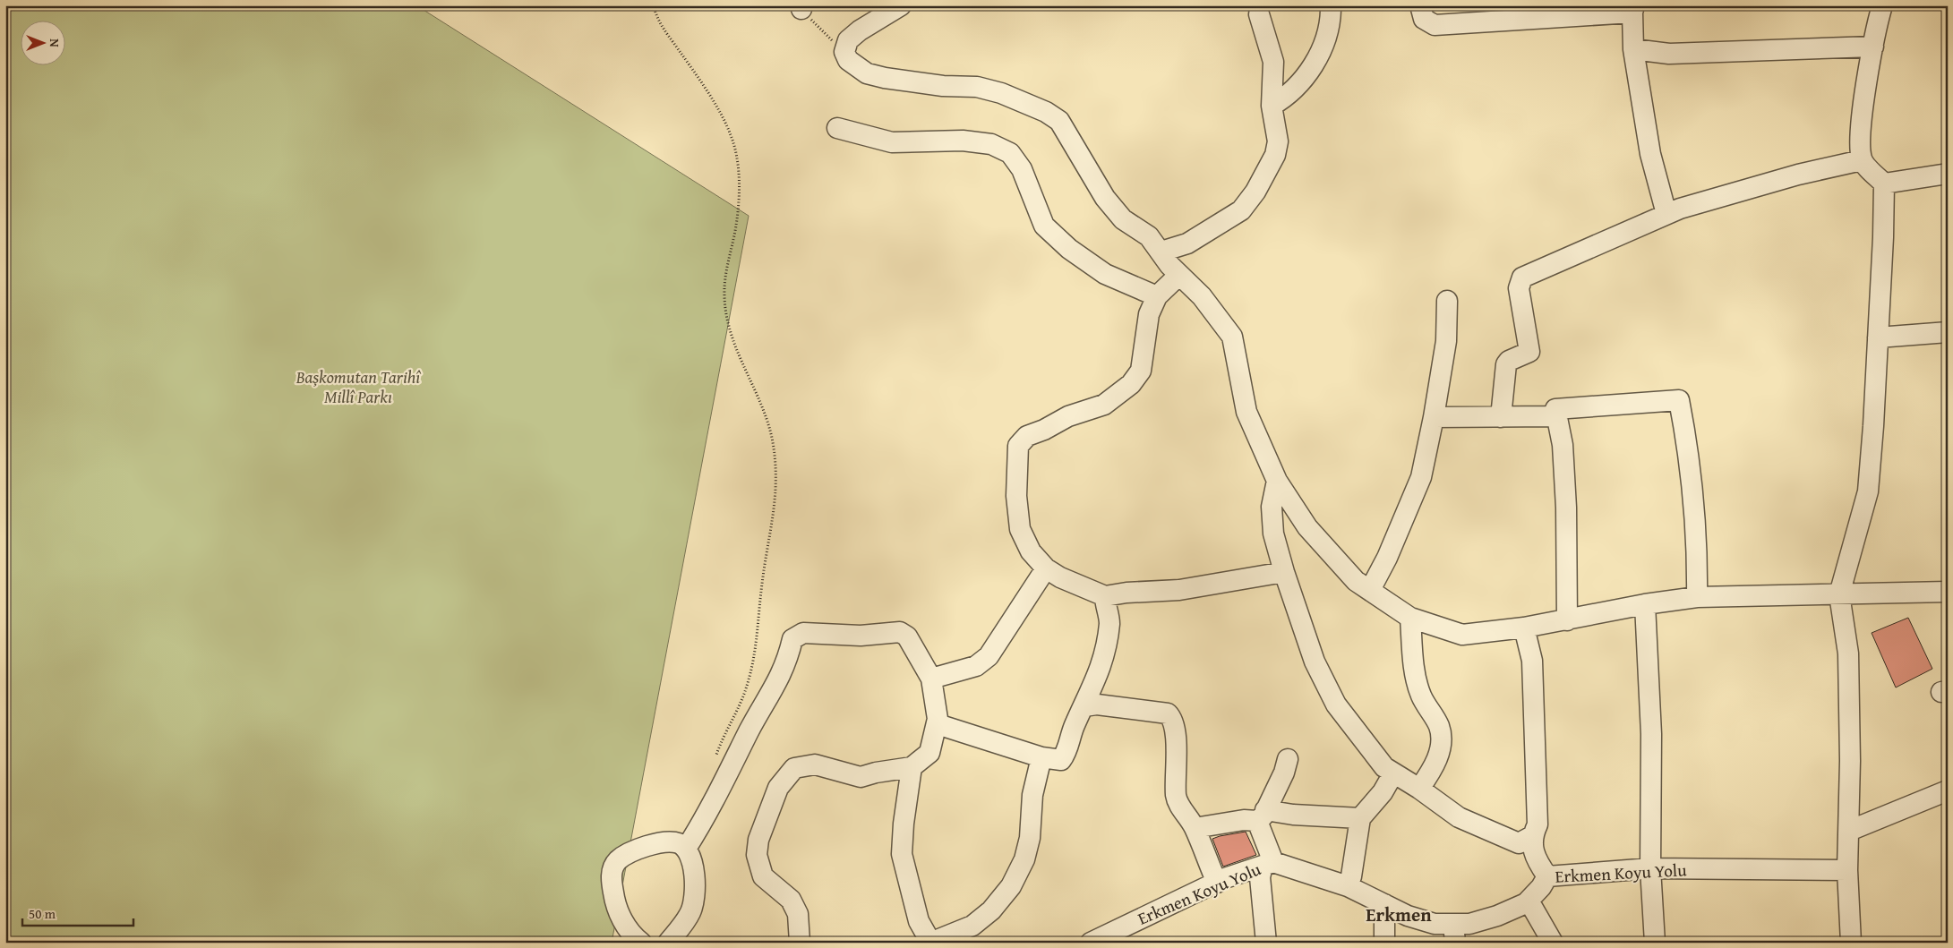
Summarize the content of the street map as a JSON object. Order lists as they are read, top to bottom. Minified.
{"streets":{"street":["Erkmen Koyu Yolu"]},"districts":["Erkmen"],"parks":["Başkomutan Tarihî Millî Parkı"],"scale_bar":"50 m","north":"right"}
